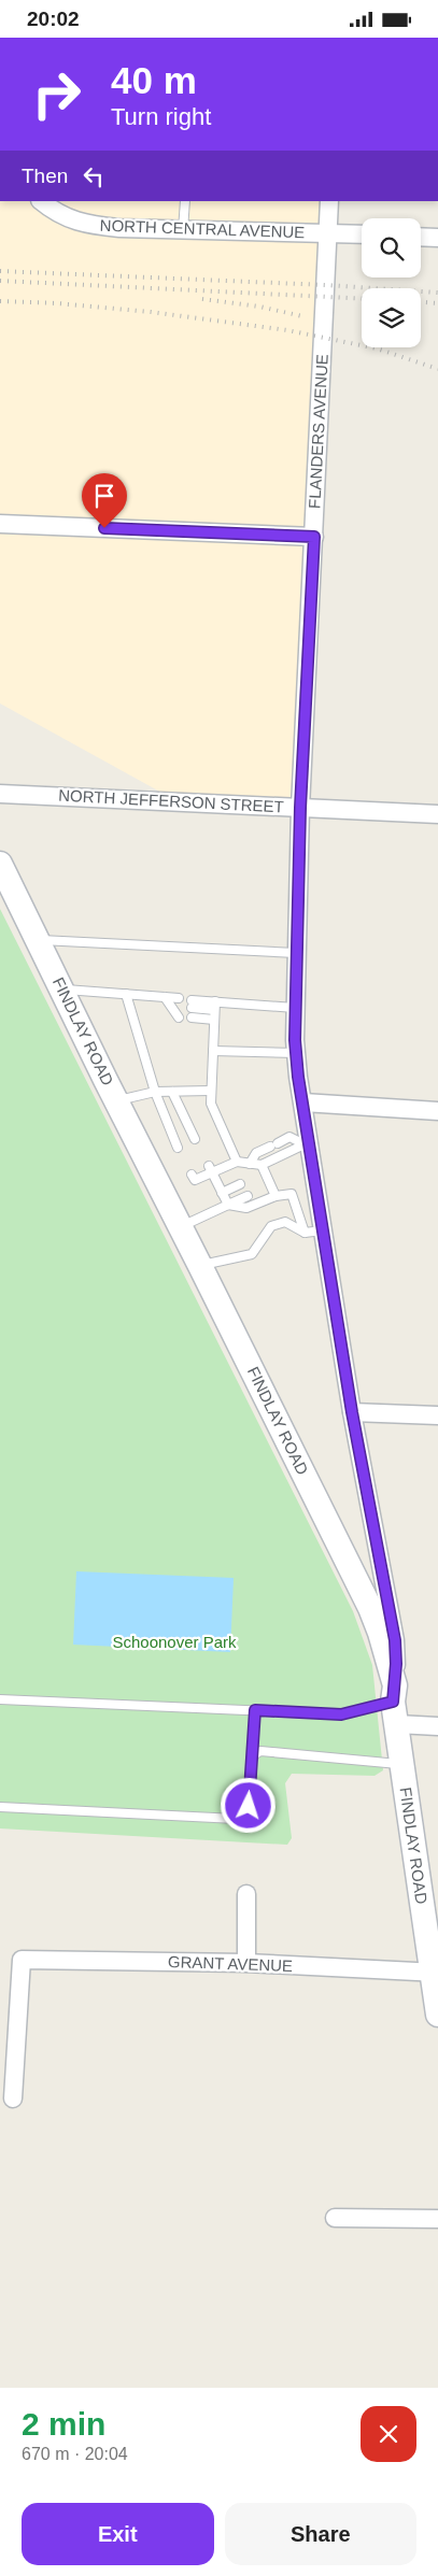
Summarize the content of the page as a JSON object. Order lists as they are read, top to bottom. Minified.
{"streets":{"main road":["FINDLAY ROAD"],"street":["NORTH CENTRAL AVENUE","FLANDERS AVENUE","NORTH JEFFERSON STREET","GRANT AVENUE"]},"crossings":[["NORTH CENTRAL AVENUE","FLANDERS AVENUE"],["FLANDERS AVENUE","NORTH JEFFERSON STREET"],["FLANDERS AVENUE","FINDLAY ROAD"],["FINDLAY ROAD","GRANT AVENUE"]],"parks":["Schoonover Park"],"page":{"status":"20:02","turn":["40 m","Turn right"],"then":"Then","heading":["2 min","670 m · 20:04"],"buttons":["Exit","Share"]}}
